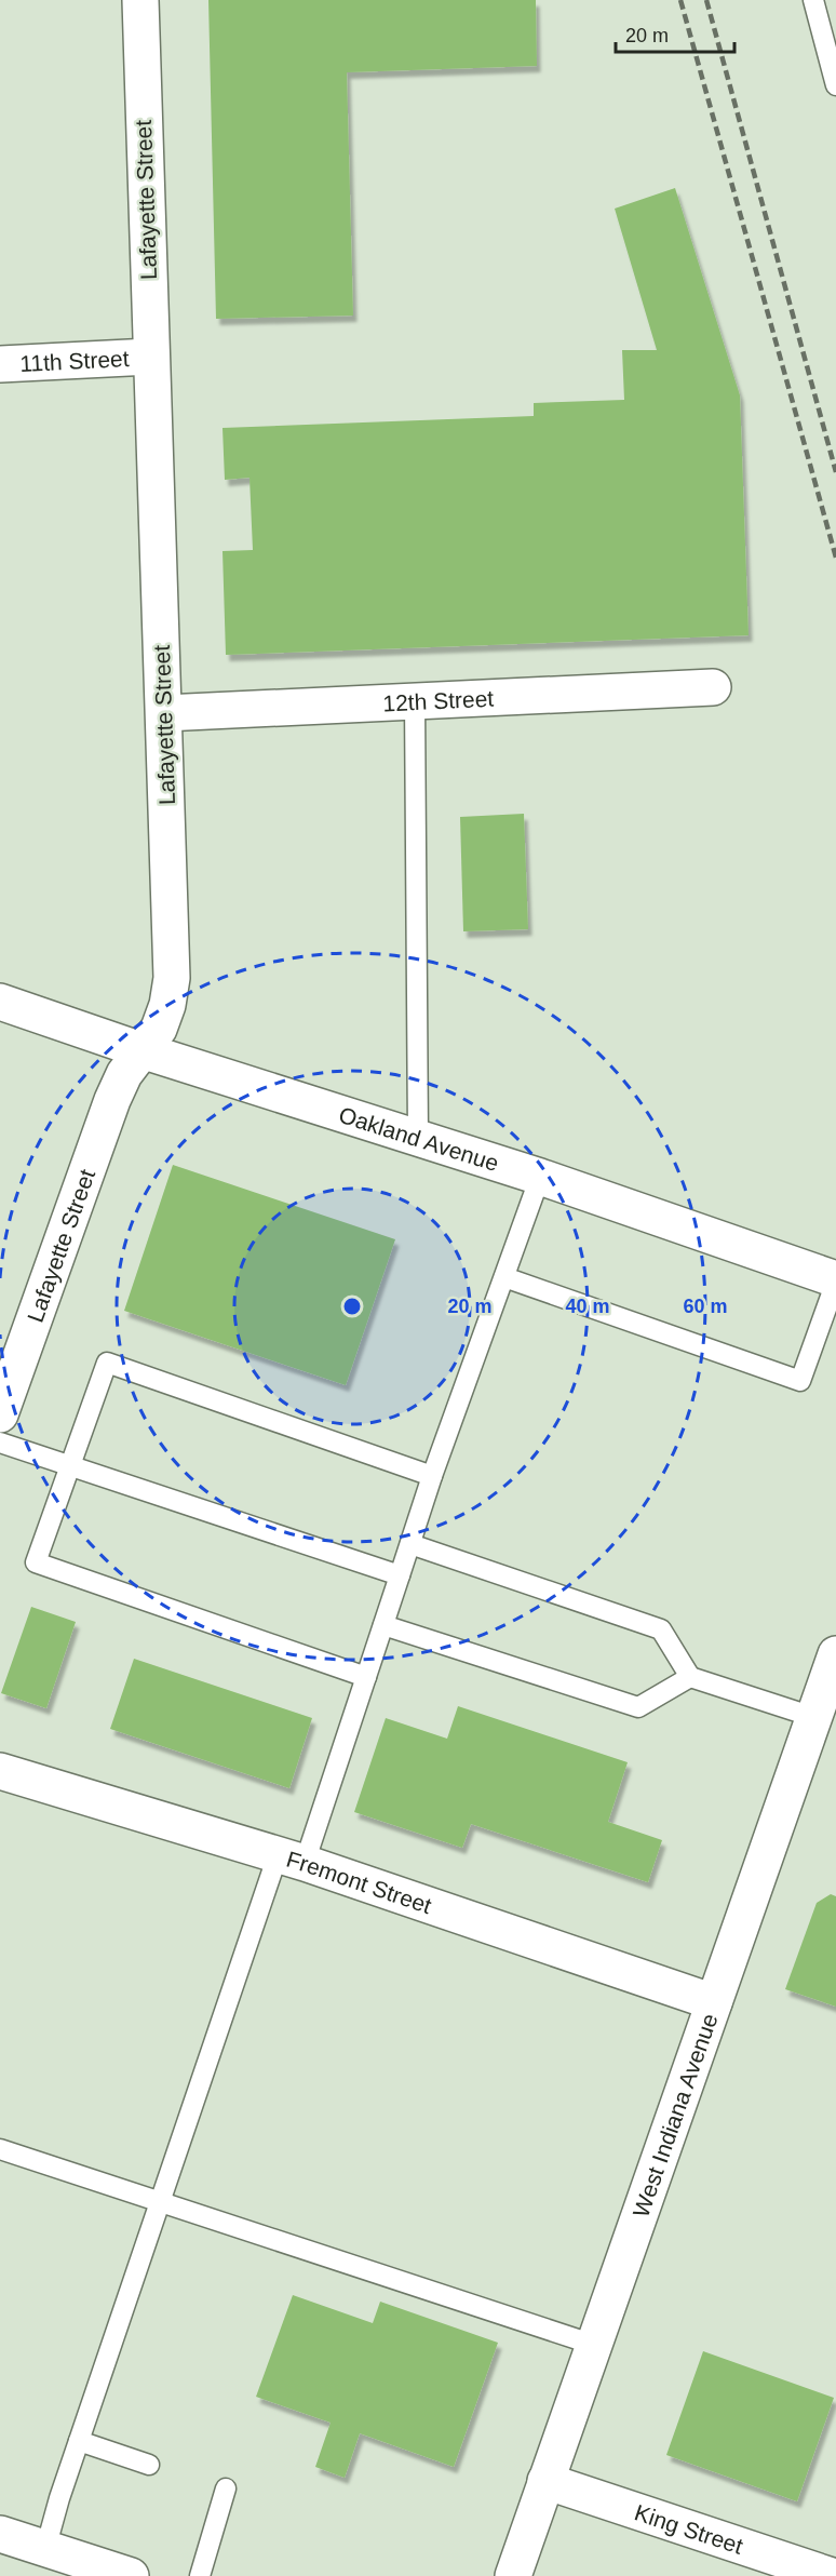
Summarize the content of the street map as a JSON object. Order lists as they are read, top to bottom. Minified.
{"streets":{"street":["Lafayette Street","11th Street","12th Street","Oakland Avenue","Fremont Street","West Indiana Avenue","King Street"]},"crossings":[["Lafayette Street","11th Street"],["Lafayette Street","12th Street"],["Lafayette Street","Oakland Avenue"],["Fremont Street","West Indiana Avenue"],["West Indiana Avenue","King Street"]],"scale_bar":"20 m","rings":["20 m","40 m","60 m"]}
